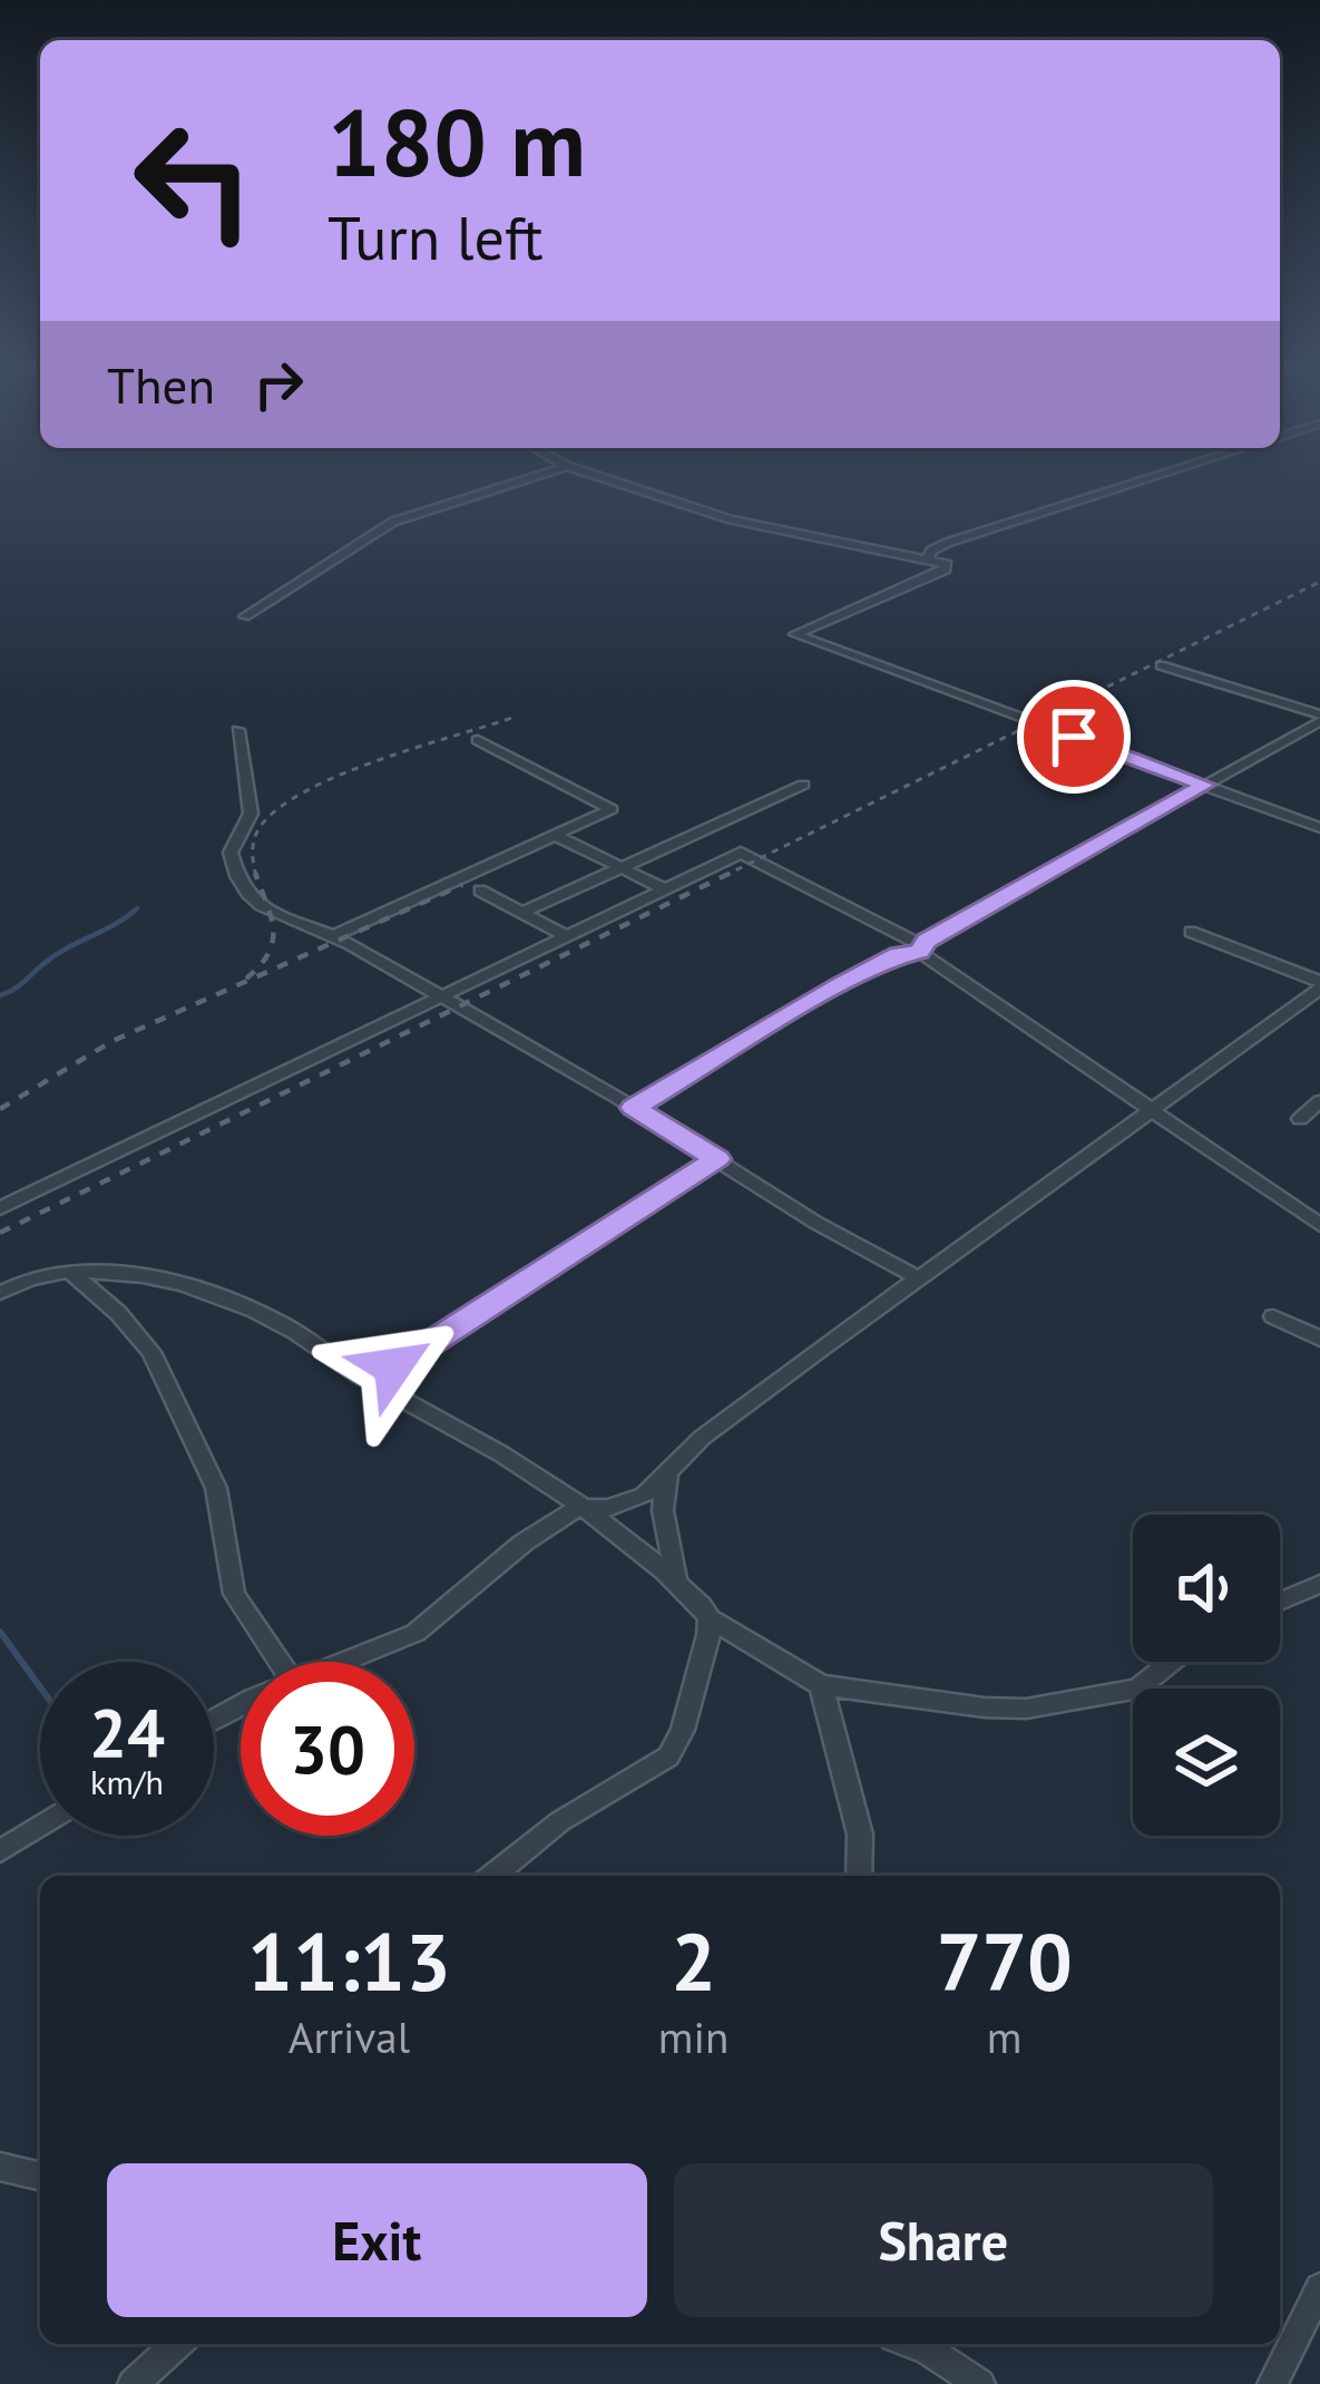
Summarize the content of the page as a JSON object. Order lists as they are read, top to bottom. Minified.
{"page":{"turn":["180 m","Turn left"],"then":"Then","speed":"24 km/h","limit":"30","eta":["11:13","Arrival","2","min","770","m"],"buttons":["Exit","Share"]}}
